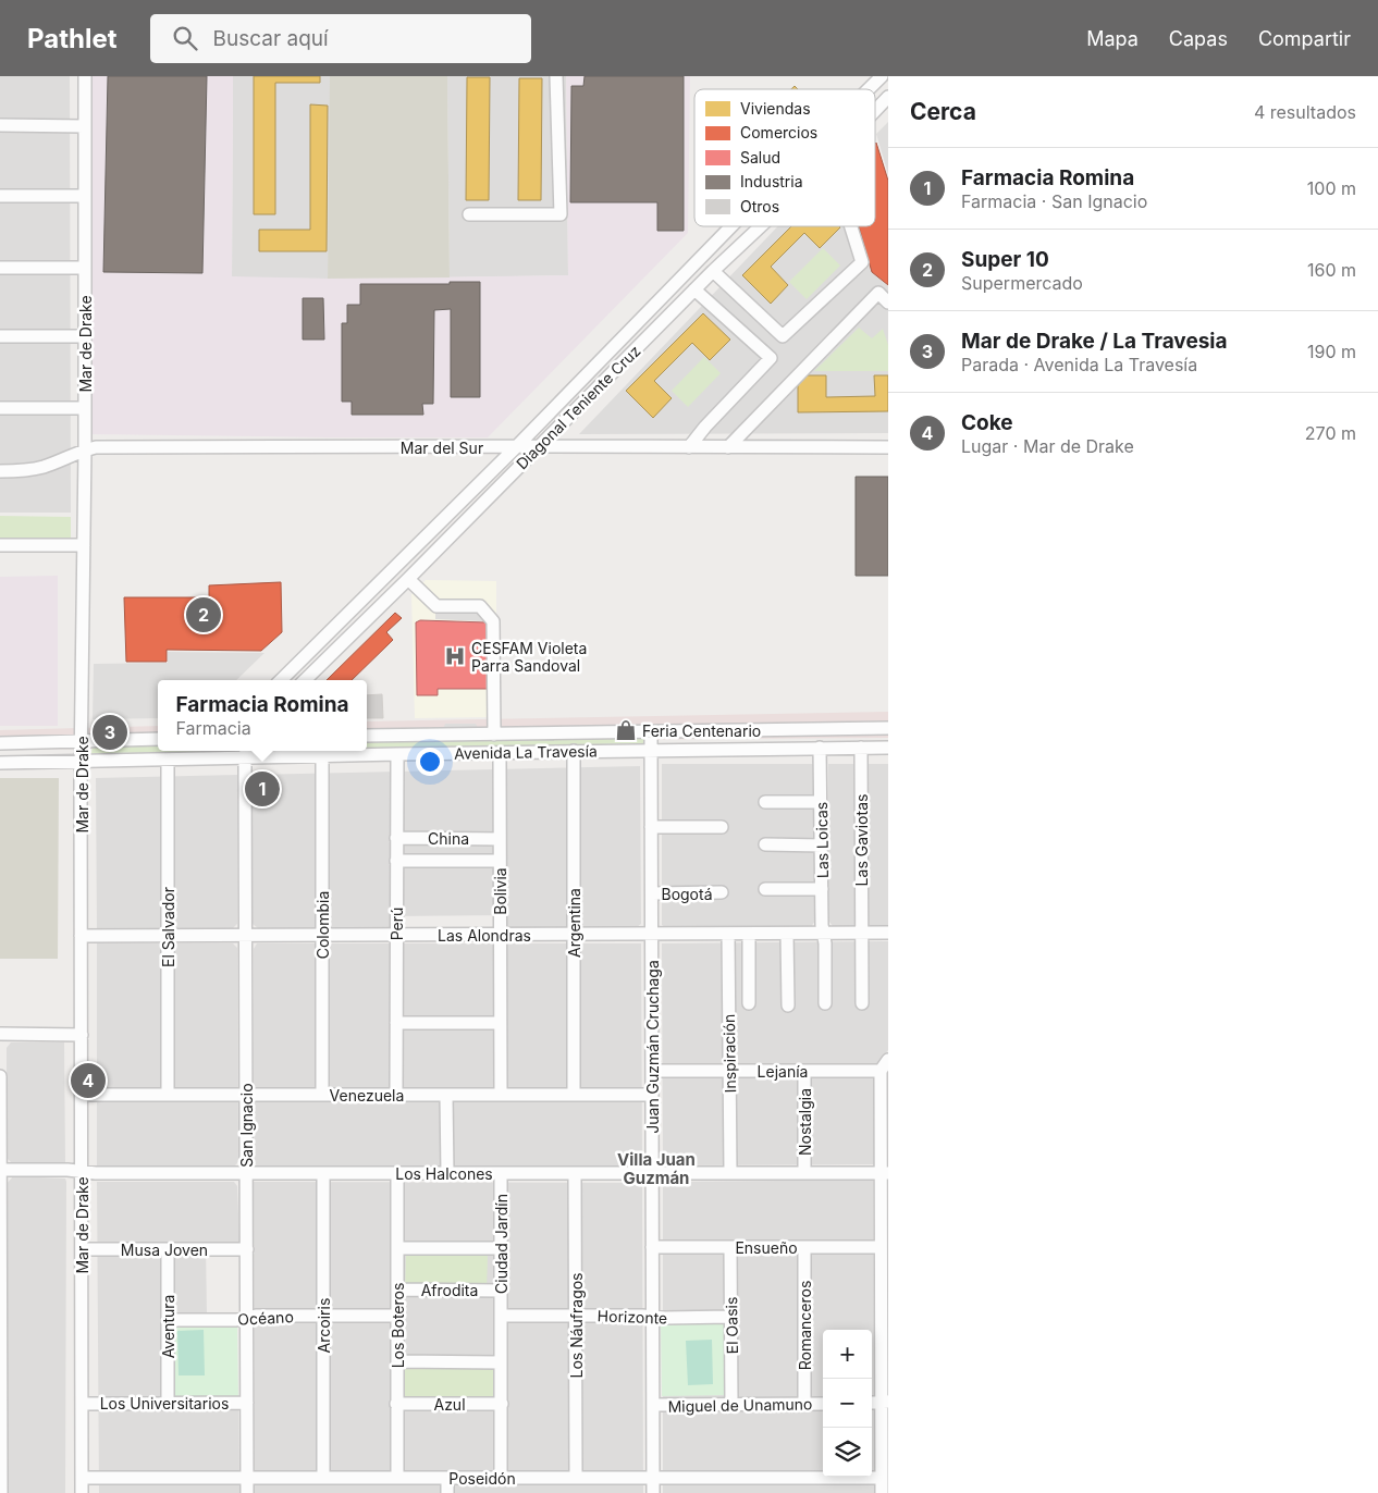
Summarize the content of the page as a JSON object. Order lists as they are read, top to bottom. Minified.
{"streets":{"street":["Mar de Drake","Diagonal Teniente Cruz","Mar del Sur","Avenida La Travesía","China","Las Loicas","Las Gaviotas","Bolivia","Bogotá","Argentina","Perú","Colombia","El Salvador","Las Alondras","Juan Guzmán Cruchaga","Inspiración","Lejanía","Venezuela","Nostalgia","San Ignacio","Los Halcones","Ciudad Jardín","Ensueño","Musa Joven","Afrodita","Horizonte","Océano","Arcoiris","Los Boteros","Los Náufragos","El Oasis","Romanceros","Aventura","Los Universitarios","Azul","Miguel de Unamuno","Poseidón"]},"crossings":[["Mar de Drake","Mar del Sur"],["Mar de Drake","Avenida La Travesía"],["Mar de Drake","Las Alondras"],["Mar de Drake","Venezuela"],["Mar de Drake","Los Halcones"],["Mar de Drake","Musa Joven"],["Mar de Drake","Los Universitarios"],["Mar de Drake","Poseidón"],["Diagonal Teniente Cruz","Mar del Sur"],["Avenida La Travesía","Las Loicas"],["Avenida La Travesía","Las Gaviotas"],["Avenida La Travesía","Bolivia"],["Avenida La Travesía","Argentina"],["Avenida La Travesía","Perú"],["Avenida La Travesía","Colombia"],["Avenida La Travesía","El Salvador"],["Avenida La Travesía","Juan Guzmán Cruchaga"],["Avenida La Travesía","San Ignacio"],["China","Bolivia"],["China","Perú"],["Las Loicas","Las Alondras"],["Las Gaviotas","Las Alondras"],["Bolivia","Las Alondras"],["Bolivia","Venezuela"],["Bogotá","Juan Guzmán Cruchaga"],["Argentina","Las Alondras"],["Argentina","Venezuela"],["Perú","Las Alondras"],["Perú","Venezuela"],["Colombia","Las Alondras"],["Colombia","Venezuela"],["El Salvador","Las Alondras"],["El Salvador","Venezuela"],["Las Alondras","Juan Guzmán Cruchaga"],["Las Alondras","Inspiración"],["Las Alondras","San Ignacio"],["Juan Guzmán Cruchaga","Lejanía"],["Juan Guzmán Cruchaga","Venezuela"],["Juan Guzmán Cruchaga","Los Halcones"],["Juan Guzmán Cruchaga","Ensueño"],["Juan Guzmán Cruchaga","Horizonte"],["Juan Guzmán Cruchaga","Miguel de Unamuno"],["Juan Guzmán Cruchaga","Poseidón"],["Inspiración","Lejanía"],["Inspiración","Los Halcones"],["Lejanía","Nostalgia"],["Venezuela","San Ignacio"],["Nostalgia","Los Halcones"],["San Ignacio","Los Halcones"],["San Ignacio","Musa Joven"],["San Ignacio","Océano"],["San Ignacio","Los Universitarios"],["San Ignacio","Poseidón"],["Los Halcones","Ciudad Jardín"],["Los Halcones","Arcoiris"],["Los Halcones","Los Boteros"],["Los Halcones","Los Náufragos"],["Ciudad Jardín","Afrodita"],["Ciudad Jardín","Horizonte"],["Ciudad Jardín","Azul"],["Ciudad Jardín","Poseidón"],["Ensueño","El Oasis"],["Ensueño","Romanceros"],["Musa Joven","Aventura"],["Afrodita","Los Boteros"],["Horizonte","Los Náufragos"],["Horizonte","El Oasis"],["Océano","Arcoiris"],["Océano","Los Boteros"],["Océano","Aventura"],["Arcoiris","Poseidón"],["Los Boteros","Azul"],["Los Boteros","Poseidón"],["Los Náufragos","Poseidón"],["El Oasis","Miguel de Unamuno"],["Romanceros","Miguel de Unamuno"],["Aventura","Los Universitarios"]],"districts":["Villa Juan Guzmán"],"places":{"hospital":["CESFAM Violeta Parra Sandoval"],"shop":["Feria Centenario"]},"legend":["Viviendas","Comercios","Salud","Industria","Otros"],"page":{"header":"Pathlet","search":"Buscar aquí","nav":["Mapa","Capas","Compartir"],"heading":["Cerca","4 resultados"],"list":[{"mark":"1","name":"Farmacia Romina","note":"Farmacia · San Ignacio","value":"100 m"},{"mark":"2","name":"Super 10","note":"Supermercado","value":"160 m"},{"mark":"3","name":"Mar de Drake / La Travesia","note":"Parada · Avenida La Travesía","value":"190 m"},{"mark":"4","name":"Coke","note":"Lugar · Mar de Drake","value":"270 m"}],"pins":["2","3","1","4"],"popup":["Farmacia Romina","Farmacia"],"map_buttons":["+","−"]}}
